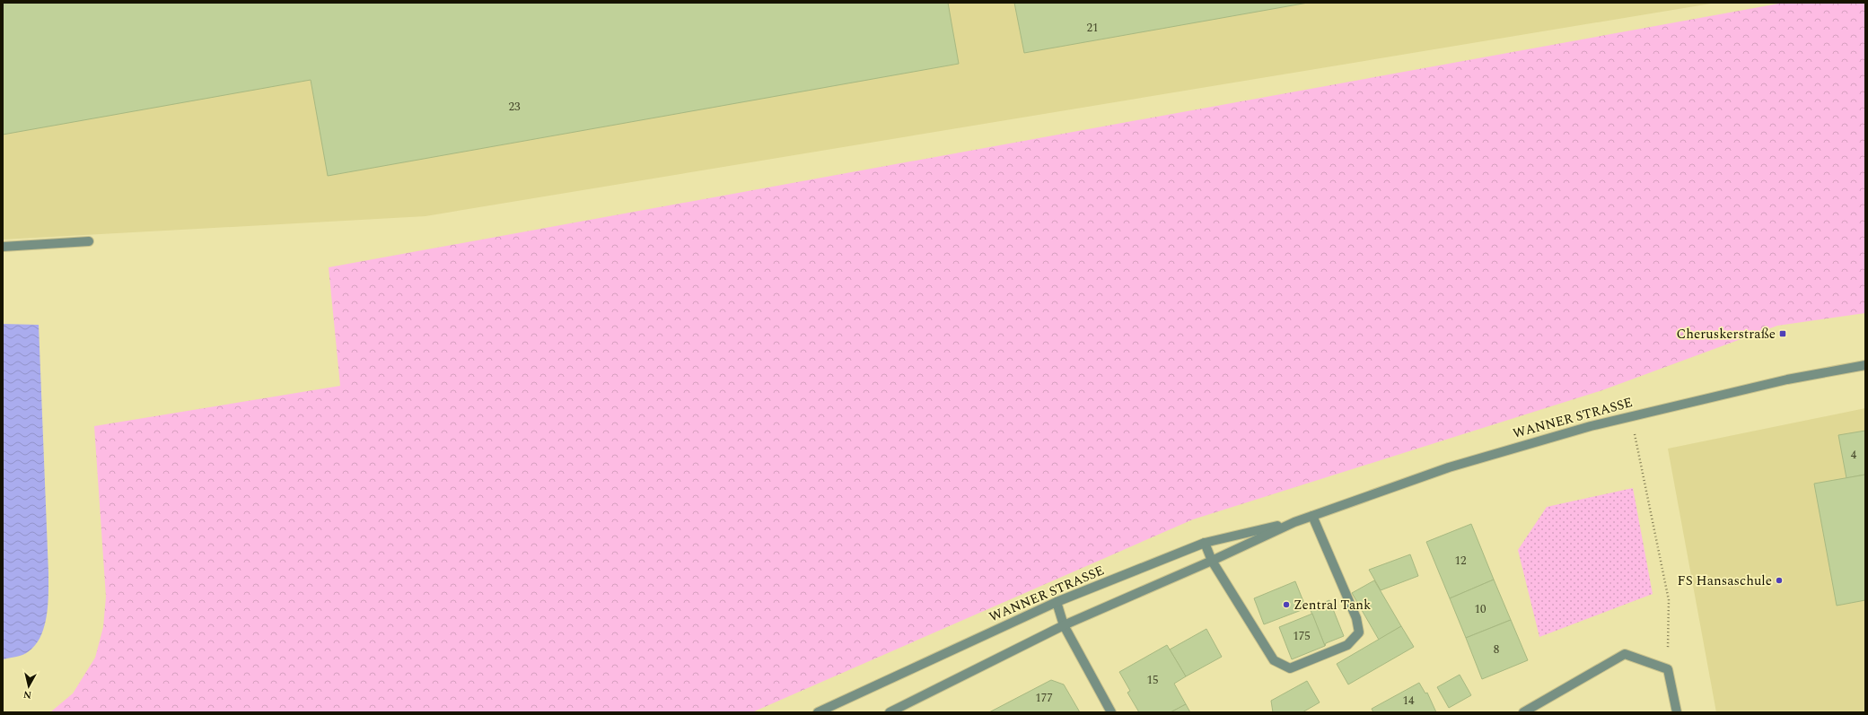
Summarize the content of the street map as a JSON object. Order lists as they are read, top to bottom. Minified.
{"streets":{"street":["WANNER STRASSE"]},"places":{"transit":["Cheruskerstraße"],"other":["FS Hansaschule","Zentral Tank"]},"house_numbers":["21","23","4","12","10","175","8","15","177","14"],"north":"bottom"}
